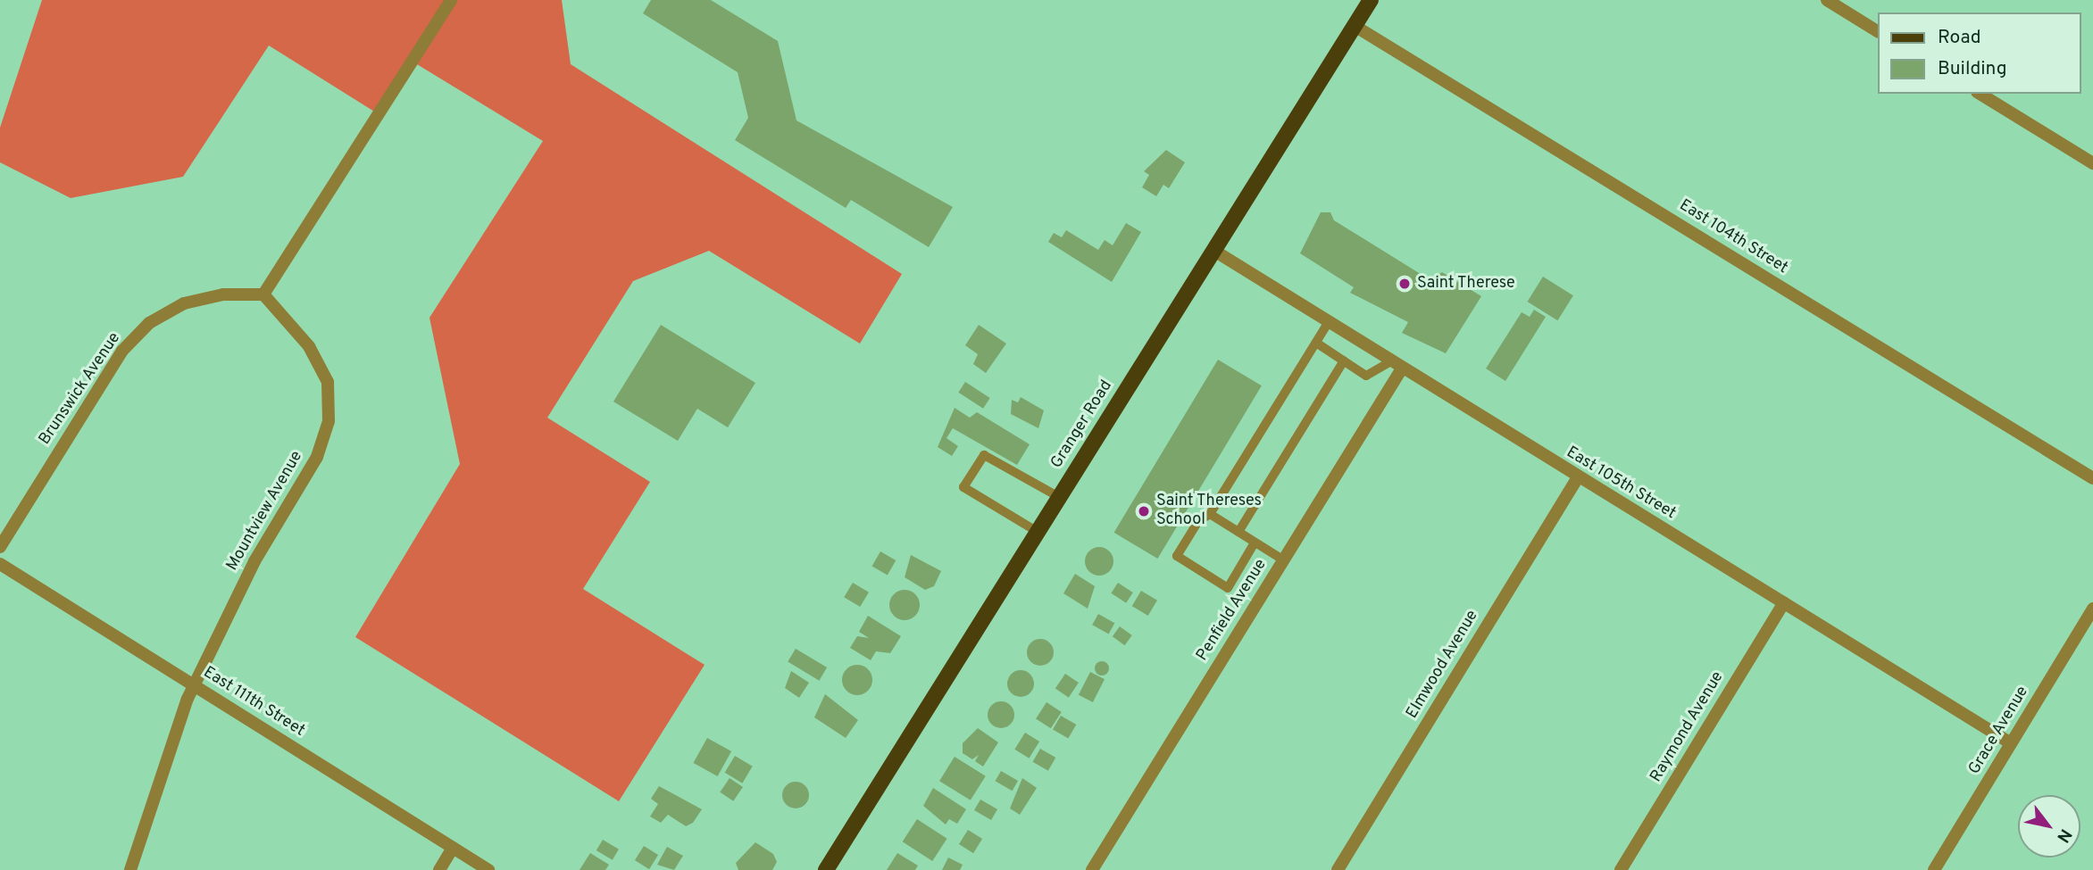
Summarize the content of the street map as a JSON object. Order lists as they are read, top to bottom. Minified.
{"streets":{"main road":["Granger Road"],"street":["East 104th Street","Brunswick Avenue","East 105th Street","Mountview Avenue","Penfield Avenue","Elmwood Avenue","East 111th Street","Raymond Avenue","Grace Avenue"]},"crossings":[["East 104th Street","Granger Road"],["Brunswick Avenue","Mountview Avenue"],["Granger Road","East 105th Street"],["East 105th Street","Penfield Avenue"],["East 105th Street","Elmwood Avenue"],["East 105th Street","Raymond Avenue"],["East 105th Street","Grace Avenue"],["Mountview Avenue","East 111th Street"]],"places":["Saint Therese","Saint Thereses School"],"legend":["Road","Building"],"north":"bottom right"}
